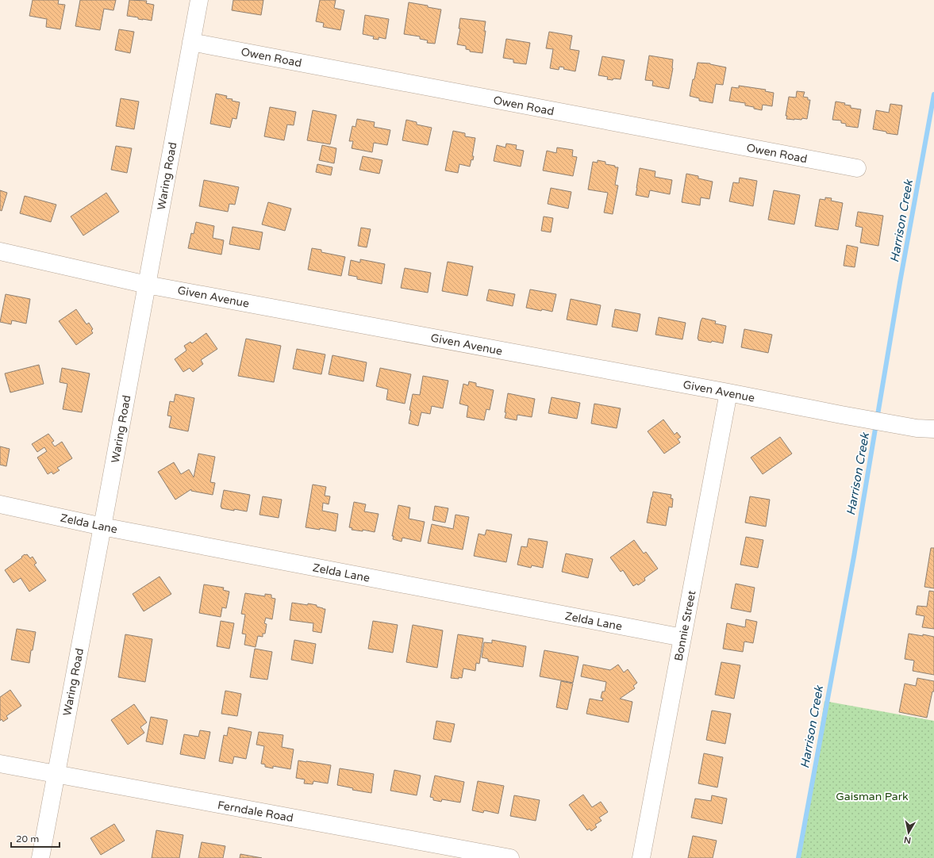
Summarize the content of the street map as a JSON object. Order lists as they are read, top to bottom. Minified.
{"streets":{"street":["Owen Road","Waring Road","Given Avenue","Zelda Lane","Bonnie Street","Ferndale Road"]},"crossings":[["Owen Road","Waring Road"],["Waring Road","Given Avenue"],["Waring Road","Zelda Lane"],["Waring Road","Ferndale Road"],["Given Avenue","Bonnie Street"],["Zelda Lane","Bonnie Street"]],"water":["Harrison Creek"],"parks":["Gaisman Park"],"scale_bar":"20 m","north":"bottom"}
